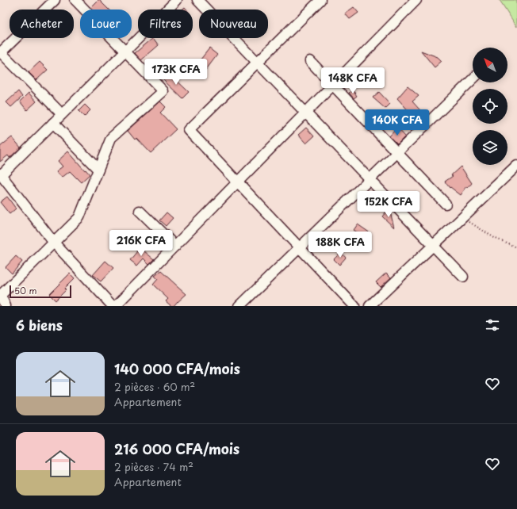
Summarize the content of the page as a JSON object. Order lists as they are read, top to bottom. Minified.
{"scale_bar":"50 m","north":"top left","page":{"chip":["Acheter","Louer","Filtres","Nouveau"],"price":["173K CFA","148K CFA","140K CFA","152K CFA","216K CFA","188K CFA"],"scale":"50 m","heading":"6 biens","list":[{"name":"140 000 CFA/mois","note":"2 pièces · 60 m² · Appartement"},{"name":"216 000 CFA/mois","note":"2 pièces · 74 m² · Appartement"}]}}
